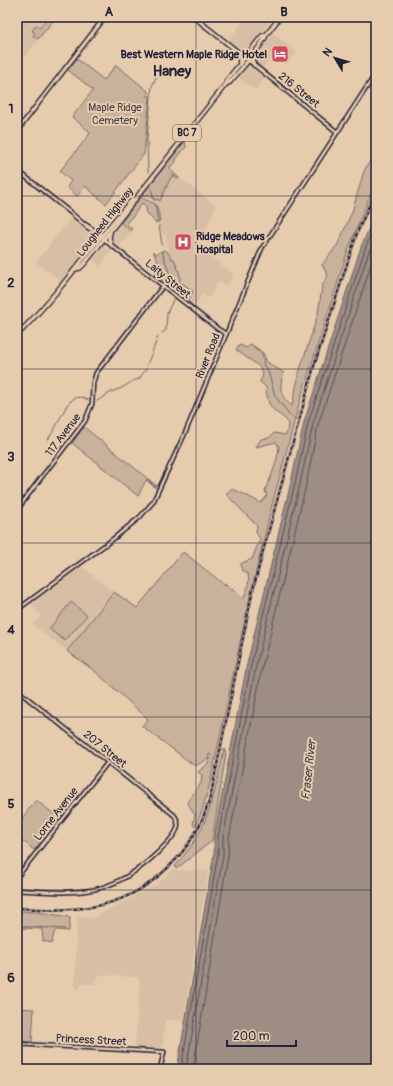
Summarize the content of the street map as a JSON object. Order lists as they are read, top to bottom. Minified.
{"streets":{"highway":["BC 7","Lougheed Highway"],"main road":["216 Street"],"street":["Laity Street","River Road","117 Avenue","207 Street","Lorne Avenue","Princess Street"]},"crossings":[["216 Street","Lougheed Highway"],["216 Street","River Road"],["Lougheed Highway","Laity Street"],["Laity Street","River Road"],["Laity Street","117 Avenue"],["207 Street","Lorne Avenue"]],"districts":["Haney"],"water":["Fraser River"],"parks":["Maple Ridge Cemetery"],"places":{"hotel":["Best Western Maple Ridge Hotel"],"hospital":["Ridge Meadows Hospital"]},"scale_bar":"200 m","north":"top left","grid":{"columns":["A","B"],"rows":["1","2","3","4","5","6"]}}
